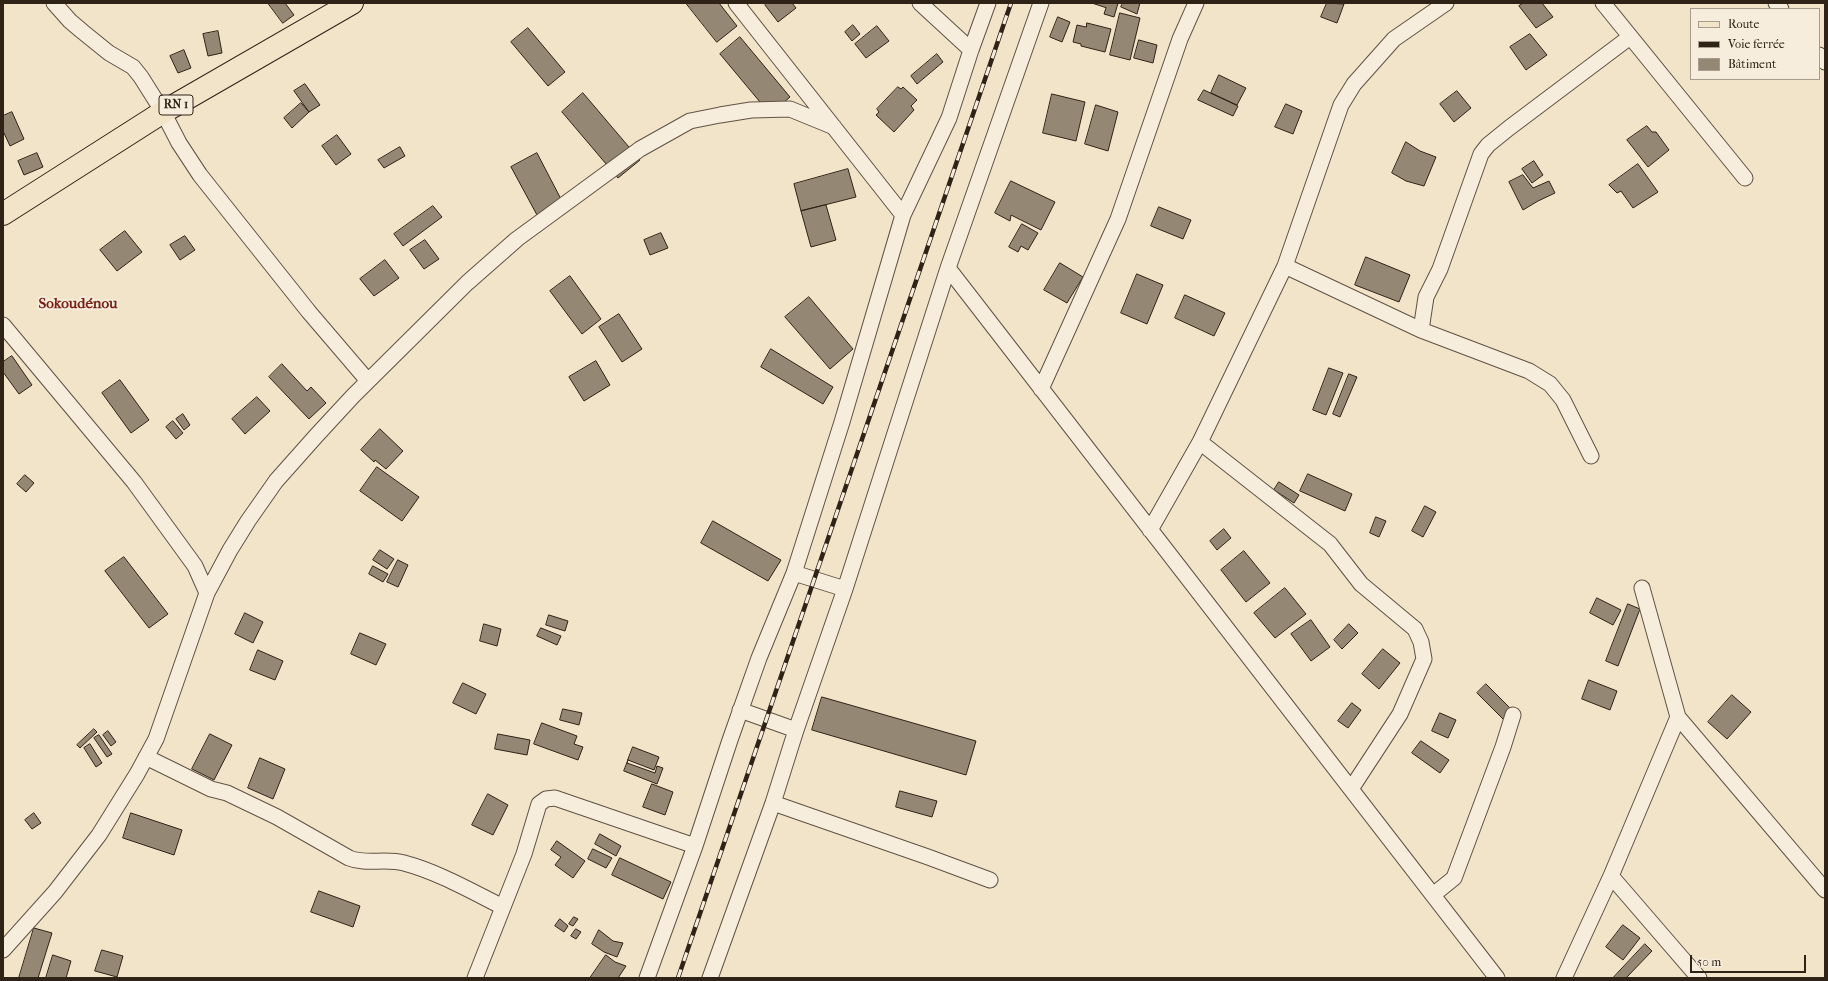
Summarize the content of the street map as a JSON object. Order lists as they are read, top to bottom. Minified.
{"streets":{"main road":["RN 1"]},"districts":["Sokoudénou"],"legend":["Route","Voie ferrée","Bâtiment"],"scale_bar":"50 m"}
